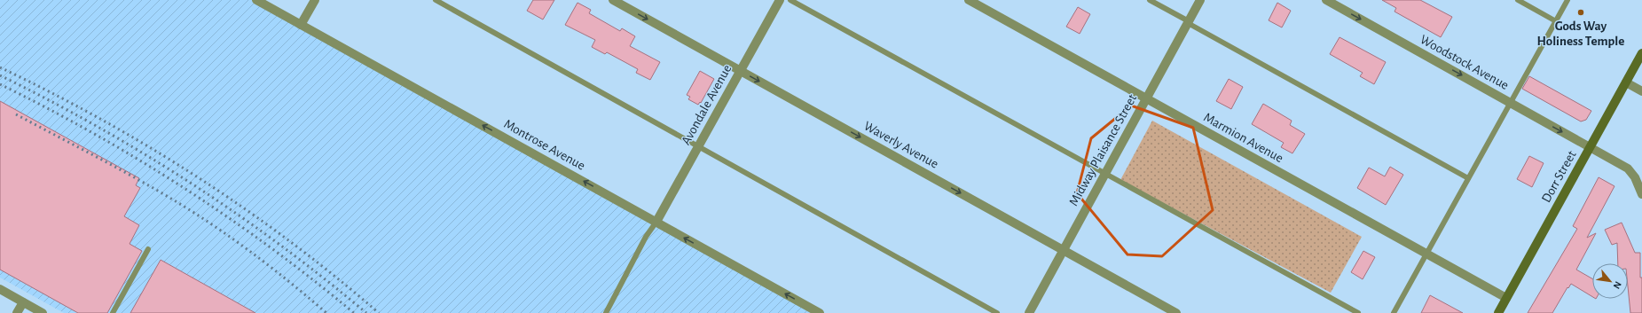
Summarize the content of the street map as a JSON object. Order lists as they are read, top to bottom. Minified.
{"streets":{"main road":["Dorr Street"],"street":["Woodstock Avenue","Avondale Avenue","Marmion Avenue","Montrose Avenue","Waverly Avenue","Midway Plaisance Street"]},"crossings":[["Woodstock Avenue","Dorr Street"],["Avondale Avenue","Montrose Avenue"],["Avondale Avenue","Waverly Avenue"],["Marmion Avenue","Midway Plaisance Street"],["Marmion Avenue","Dorr Street"],["Waverly Avenue","Midway Plaisance Street"]],"one_way":["Woodstock Avenue","Montrose Avenue","Waverly Avenue"],"places":["Gods Way Holiness Temple"],"north":"bottom right"}
